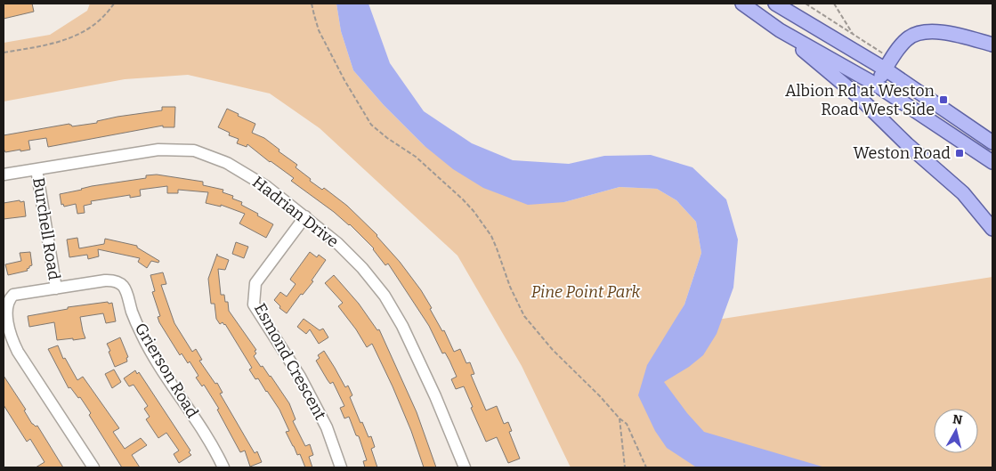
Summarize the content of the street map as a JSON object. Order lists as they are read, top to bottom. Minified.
{"streets":{"street":["Hadrian Drive","Burchell Road","Esmond Crescent","Grierson Road"]},"crossings":[["Hadrian Drive","Burchell Road"],["Hadrian Drive","Esmond Crescent"],["Burchell Road","Grierson Road"]],"parks":["Pine Point Park"],"places":{"transit":["Albion Rd at Weston Road West Side","Weston Road"]},"north":"top"}
